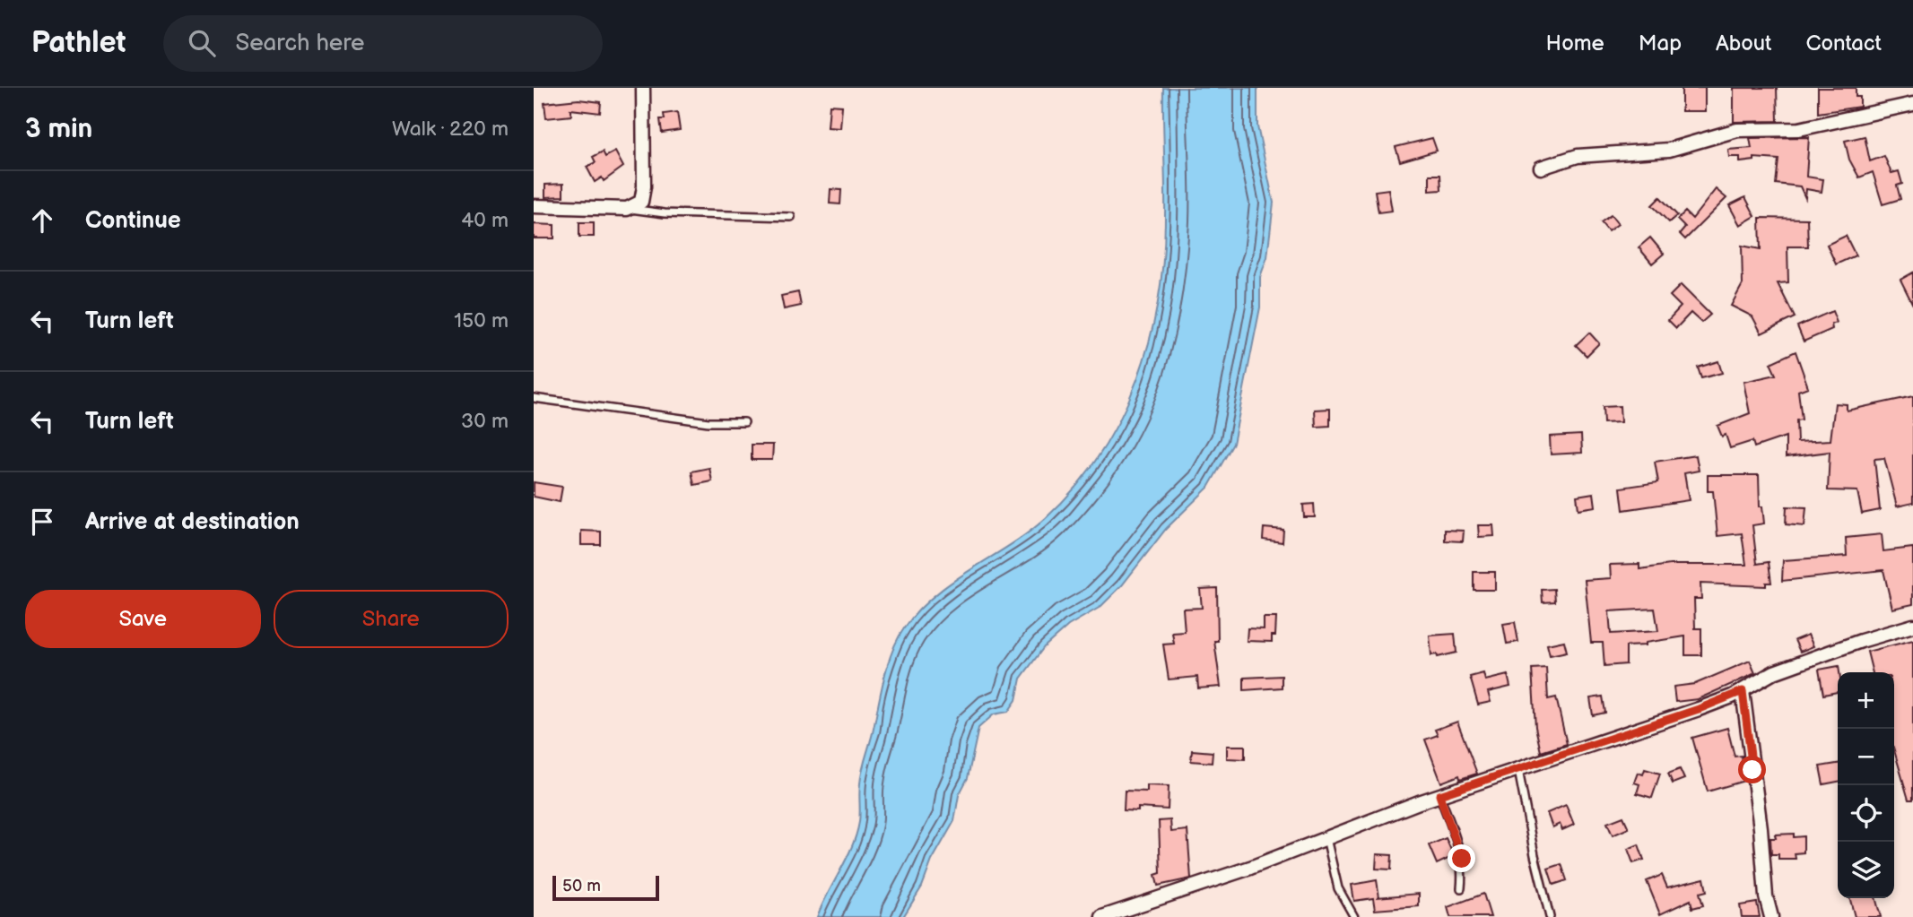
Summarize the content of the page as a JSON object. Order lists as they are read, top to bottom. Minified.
{"scale_bar":"50 m","page":{"header":"Pathlet","search":"Search here","nav":["Home","Map","About","Contact"],"heading":["3 min","Walk · 220 m"],"list":[["Continue","40 m"],["Turn left","150 m"],["Turn left","30 m"],"Arrive at destination"],"buttons":["Save","Share"],"map_buttons":["+","−"],"scale":"50 m"}}
